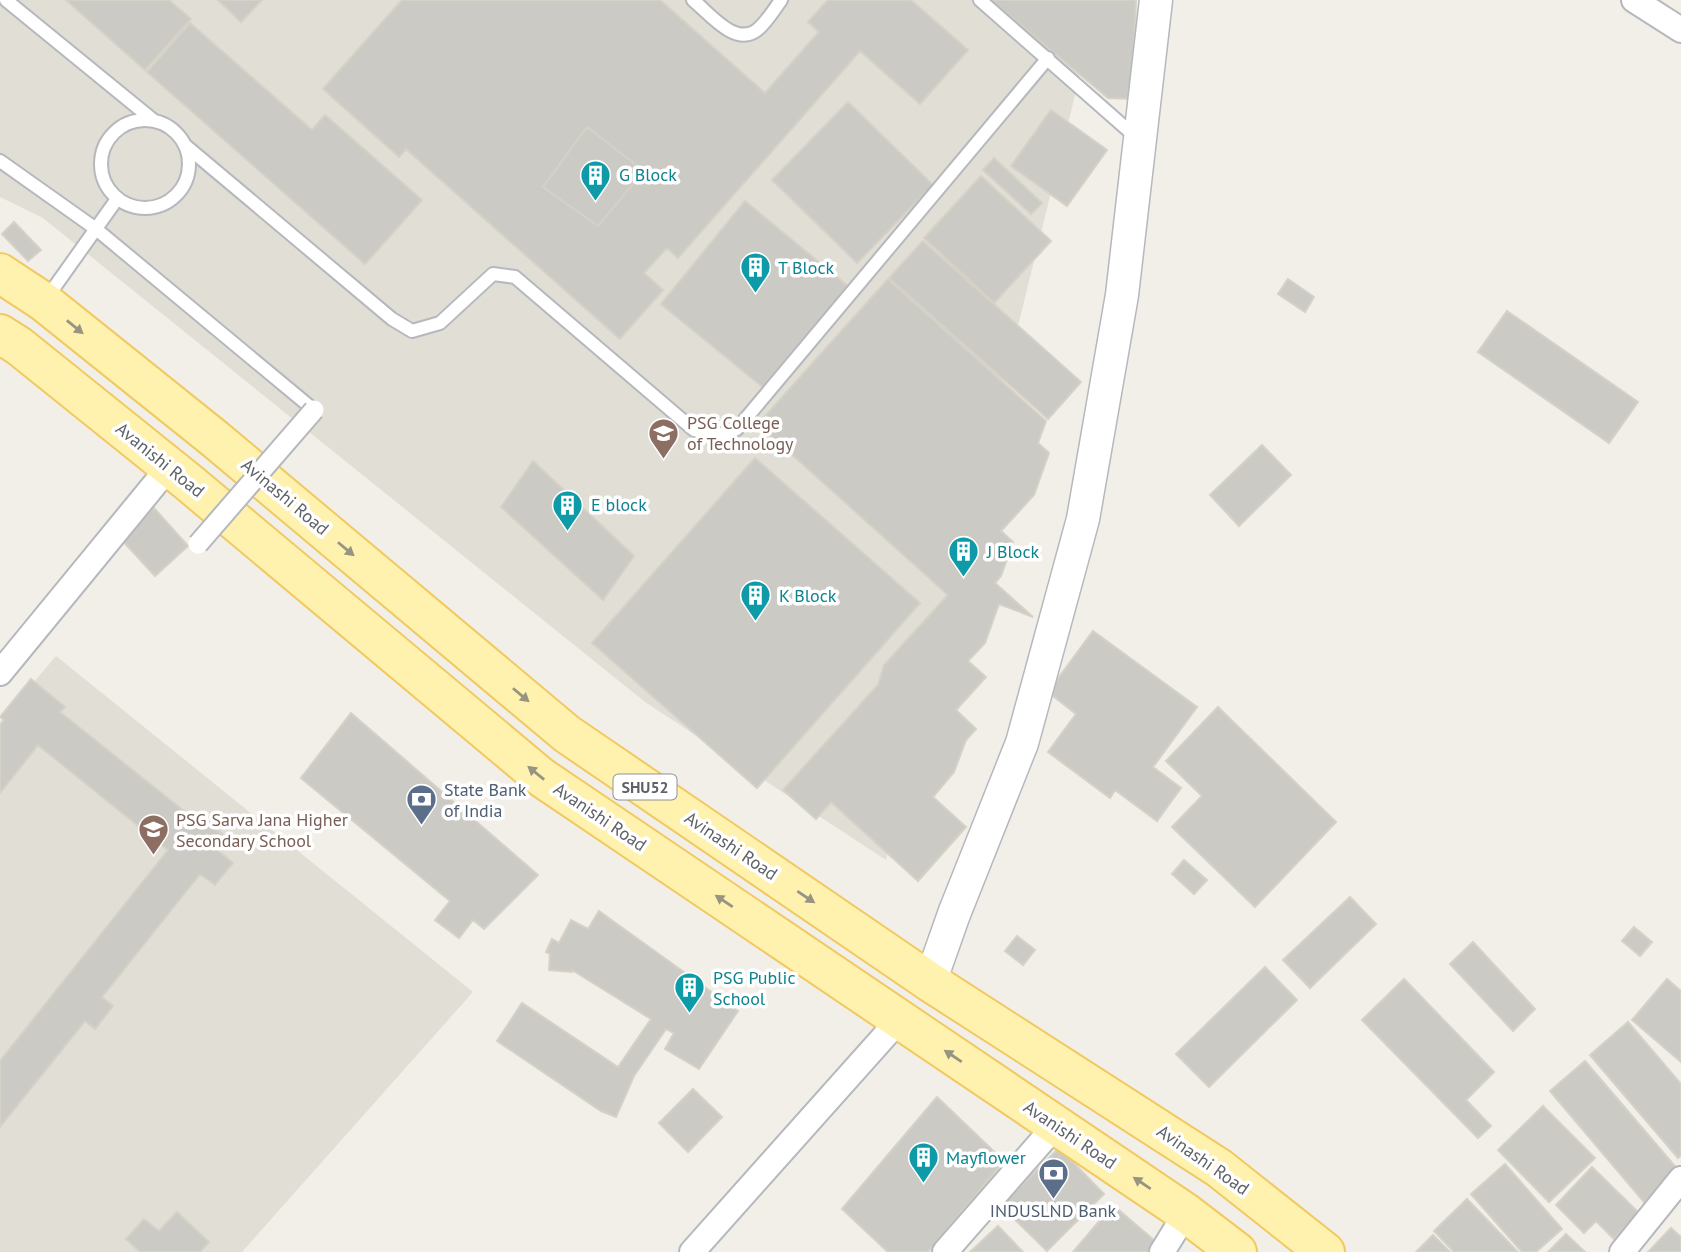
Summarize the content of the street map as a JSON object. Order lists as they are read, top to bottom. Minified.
{"streets":{"main road":["Avanishi Road","Avinashi Road","SHU52"]},"one_way":["Avanishi Road","Avinashi Road"],"places":{"building":["G Block","T Block","E block","J Block","K Block","PSG Public School","Mayflower"],"school or university":["PSG College of Technology","PSG Sarva Jana Higher Secondary School"],"bank":["State Bank of India","INDUSLND Bank"]}}
